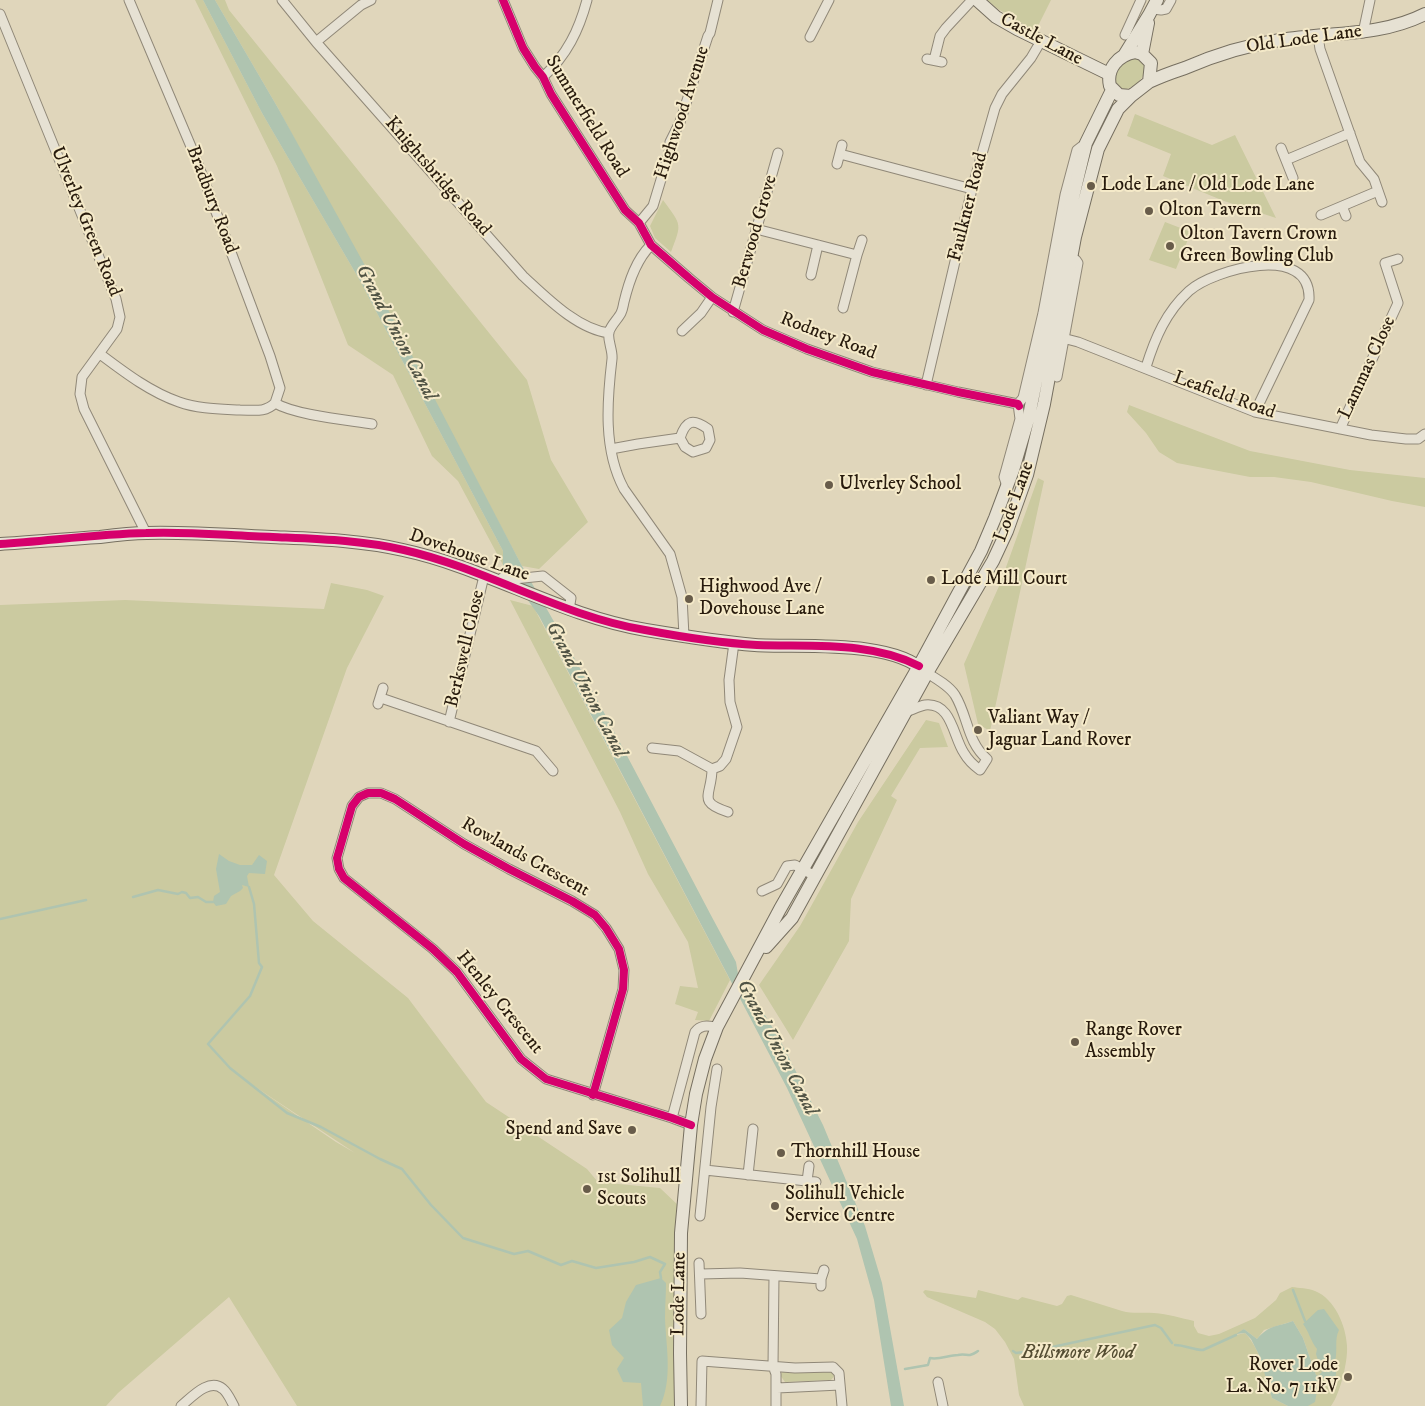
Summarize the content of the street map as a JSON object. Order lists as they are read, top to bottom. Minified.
{"streets":{"main road":["Castle Lane","Old Lode Lane","Lode Lane","Dovehouse Lane"],"street":["Highwood Avenue","Summerfield Road","Knightsbridge Road","Bradbury Road","Faulkner Road","Ulverley Green Road","Berwood Grove","Rodney Road","Lammas Close","Leafield Road","Berkswell Close","Rowlands Crescent","Henley Crescent"]},"crossings":[["Castle Lane","Old Lode Lane"],["Castle Lane","Faulkner Road"],["Castle Lane","Lode Lane"],["Old Lode Lane","Lode Lane"],["Highwood Avenue","Summerfield Road"],["Summerfield Road","Rodney Road"],["Faulkner Road","Rodney Road"],["Ulverley Green Road","Dovehouse Lane"],["Berwood Grove","Rodney Road"],["Rodney Road","Lode Lane"],["Lammas Close","Leafield Road"],["Leafield Road","Lode Lane"],["Lode Lane","Dovehouse Lane"],["Lode Lane","Henley Crescent"],["Dovehouse Lane","Berkswell Close"],["Rowlands Crescent","Henley Crescent"]],"water":["Grand Union Canal"],"parks":["Billsmore Wood"],"places":["Lode Lane / Old Lode Lane","Olton Tavern","Olton Tavern Crown Green Bowling Club","Ulverley School","Lode Mill Court","Highwood Ave / Dovehouse Lane","Valiant Way / Jaguar Land Rover","Range Rover Assembly","Spend and Save","Thornhill House","1st Solihull Scouts","Solihull Vehicle Service Centre","Rover Lode La. No. 7 11kV"]}
